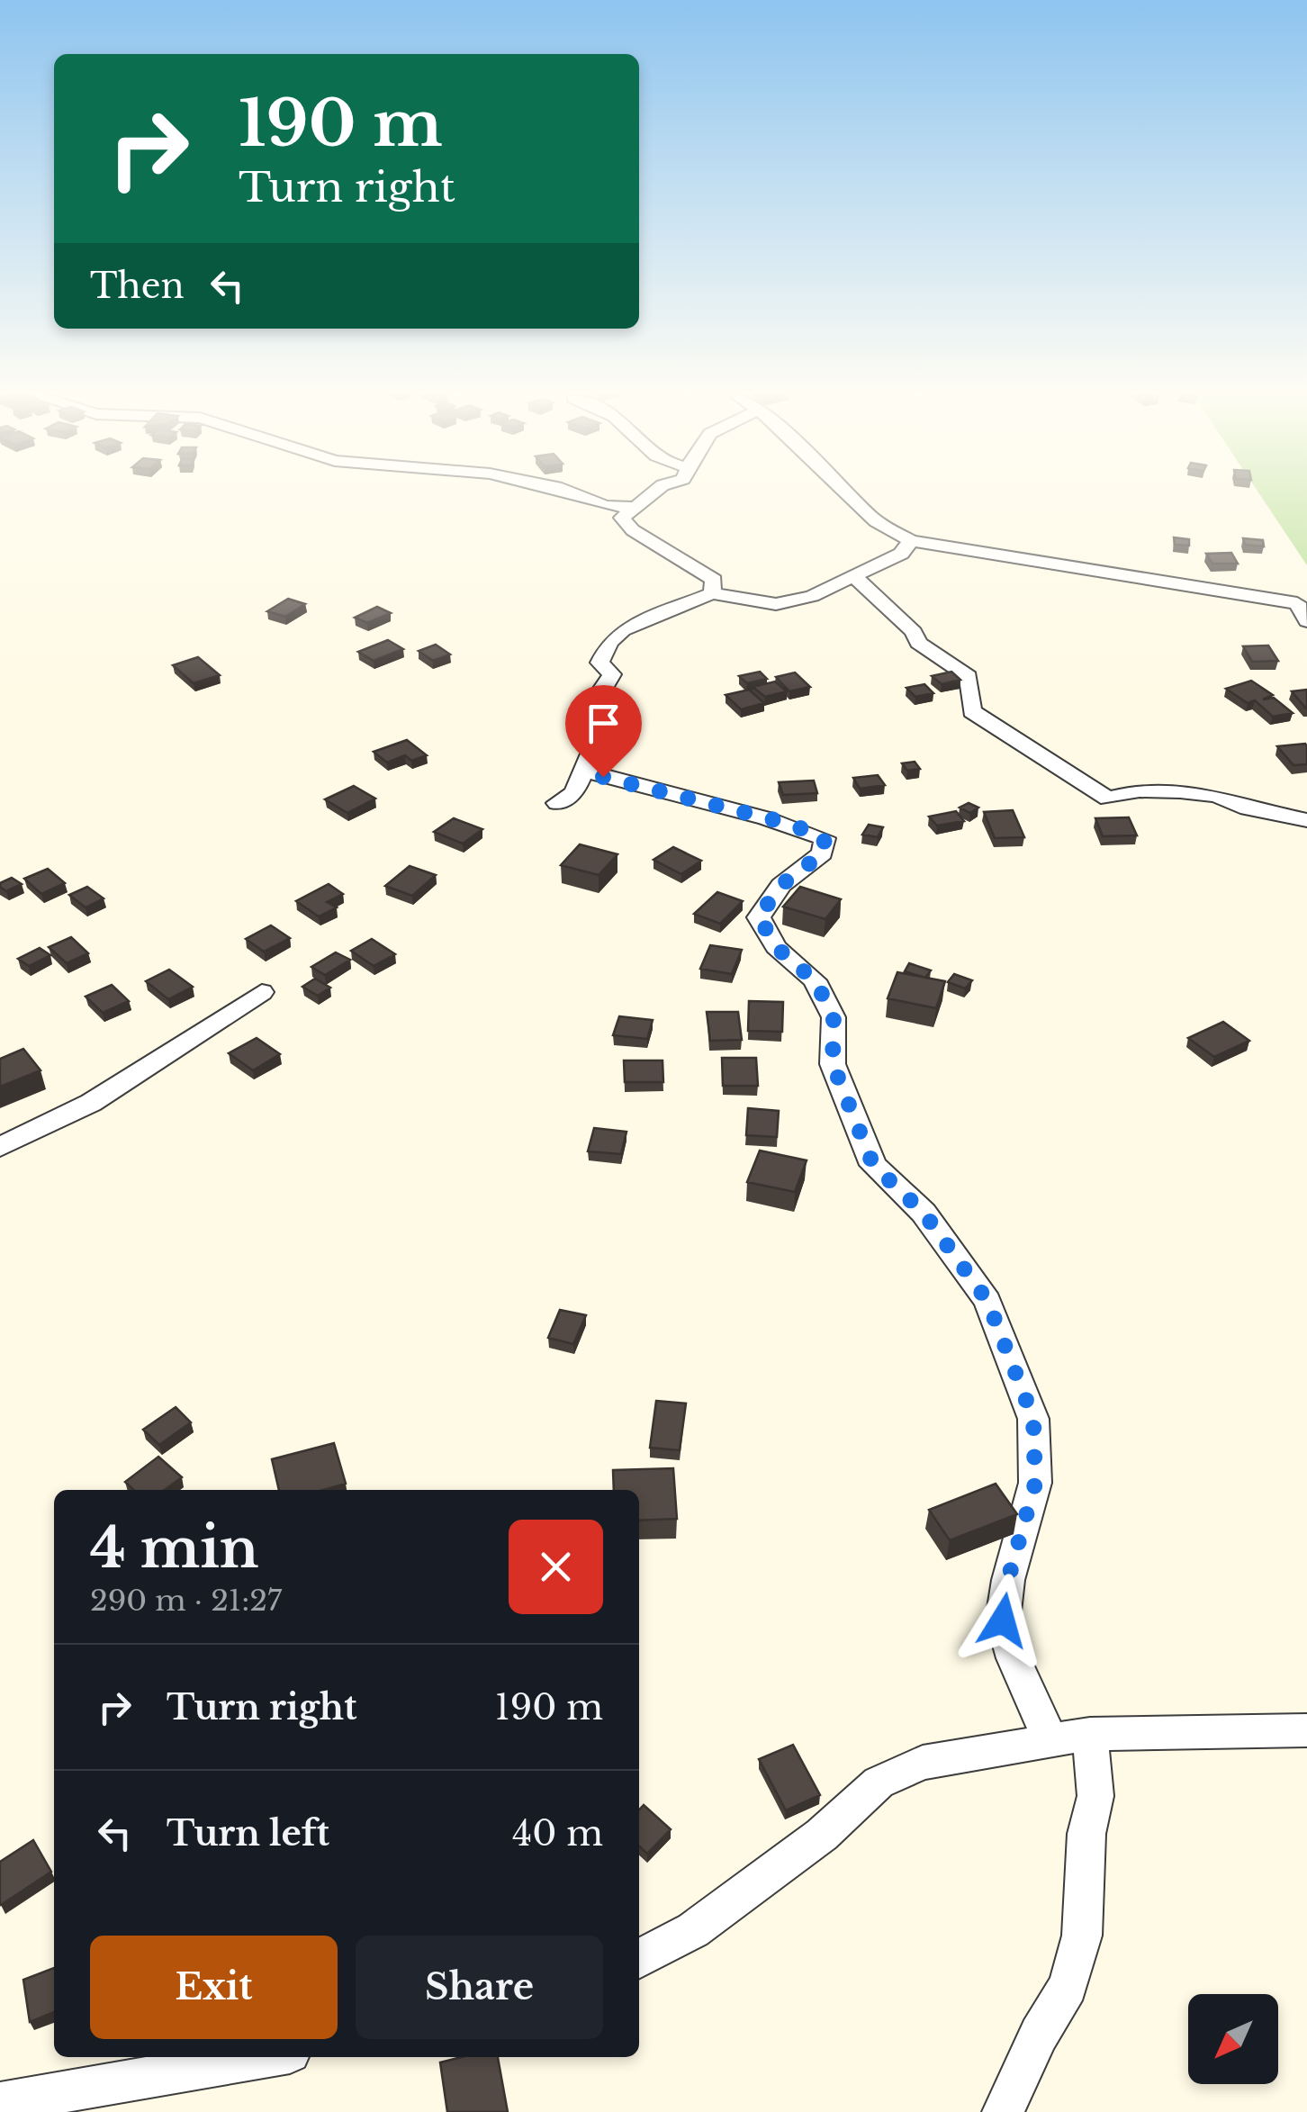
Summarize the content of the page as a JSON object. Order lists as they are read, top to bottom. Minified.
{"north":"bottom left","page":{"turn":["190 m","Turn right"],"then":"Then","heading":["4 min","290 m · 21:27"],"list":[{"name":"Turn right","value":"190 m"},{"name":"Turn left","value":"40 m"}],"buttons":["Exit","Share"]}}
